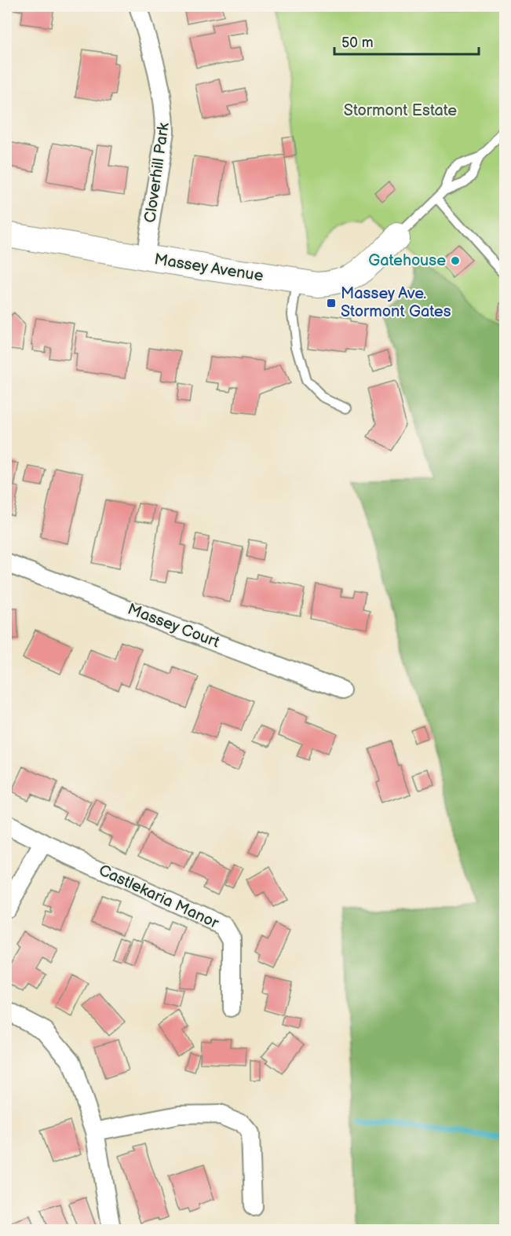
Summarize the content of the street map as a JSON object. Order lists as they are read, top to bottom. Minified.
{"streets":{"street":["Cloverhill Park","Massey Avenue","Massey Court","Castlekaria Manor"]},"crossings":[["Cloverhill Park","Massey Avenue"]],"parks":["Stormont Estate"],"places":{"other":["Gatehouse"],"transit":["Massey Ave. Stormont Gates"]},"scale_bar":"50 m"}
